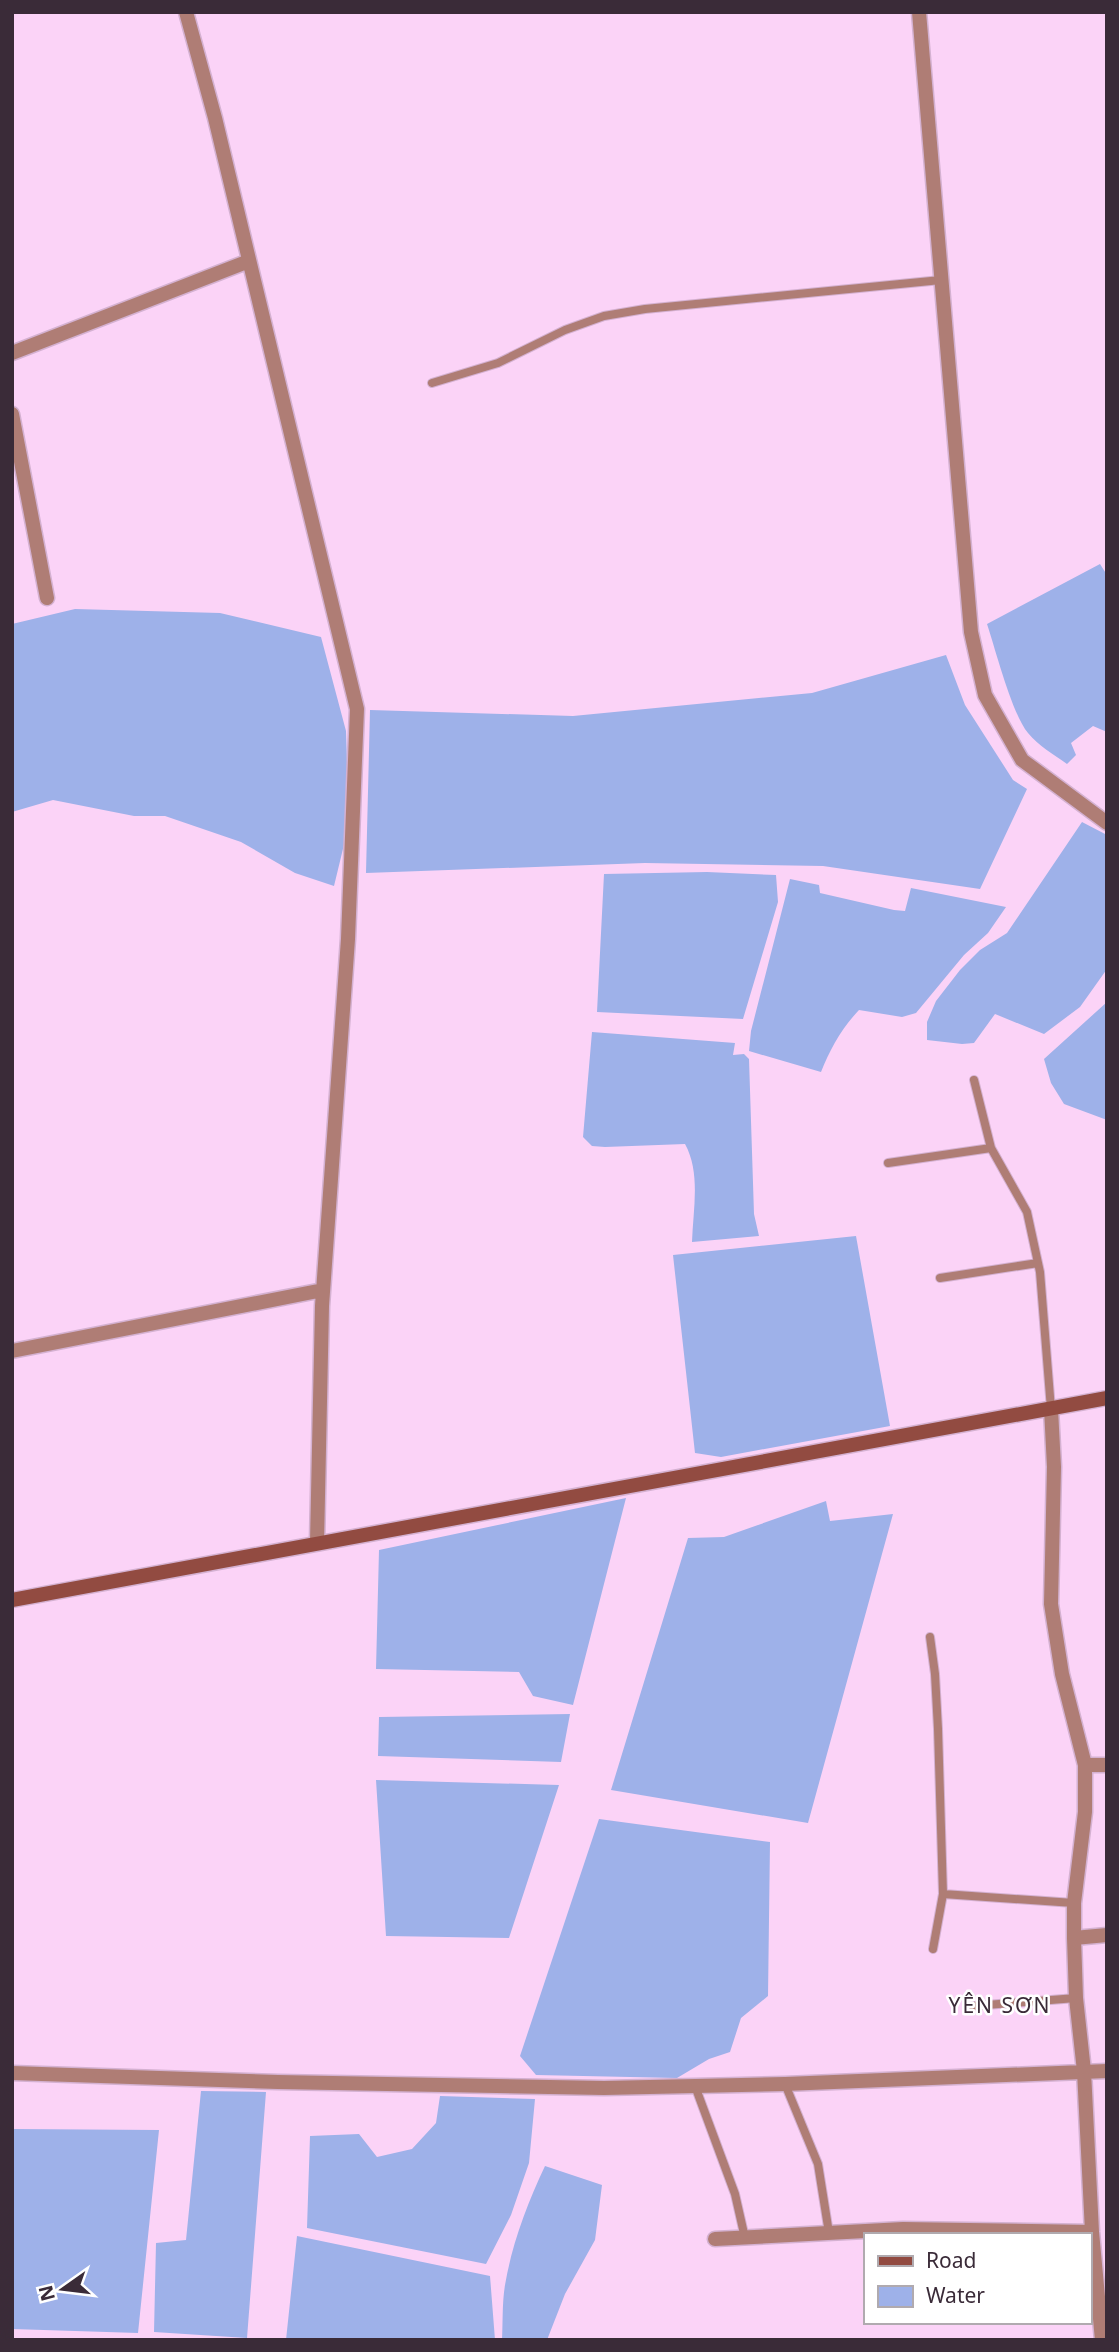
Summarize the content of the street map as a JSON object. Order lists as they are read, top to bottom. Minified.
{"districts":["YÊN SƠN"],"legend":["Road","Water"],"north":"left"}
